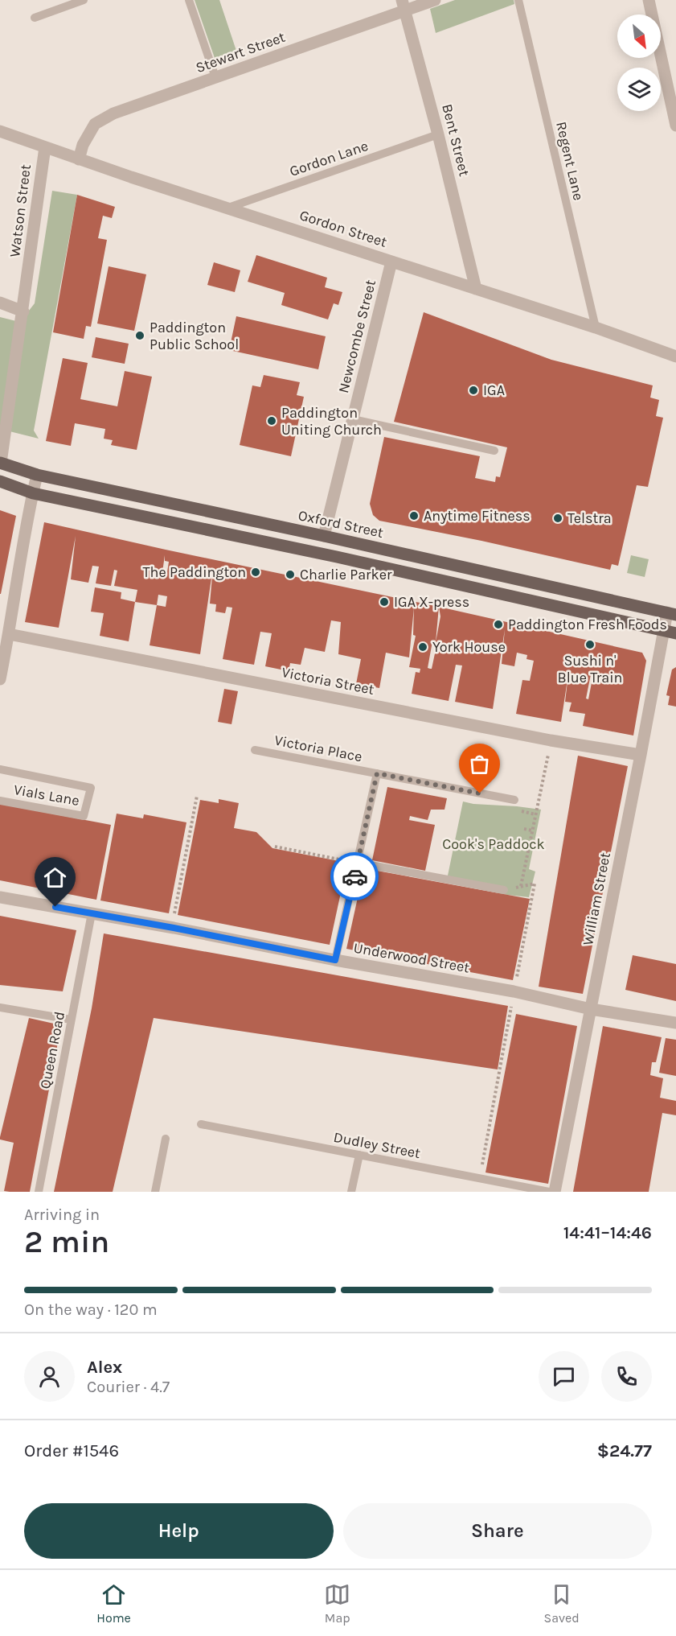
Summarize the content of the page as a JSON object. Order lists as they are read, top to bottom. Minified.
{"streets":{"main road":["Oxford Street"],"street":["Stewart Street","Bent Street","Watson Street","Gordon Street","Newcombe Street","Victoria Street","William Street","Underwood Street"],"lane":["Gordon Lane","Regent Lane","Victoria Place","Vials Lane","Queen Road","Dudley Street"]},"crossings":[["Stewart Street","Bent Street"],["Stewart Street","Gordon Street"],["Bent Street","Gordon Lane"],["Bent Street","Gordon Street"],["Gordon Lane","Gordon Street"],["Regent Lane","Gordon Street"],["Watson Street","Gordon Street"],["Watson Street","Oxford Street"],["Gordon Street","Newcombe Street"],["Newcombe Street","Oxford Street"],["Oxford Street","William Street"],["Victoria Street","William Street"],["Victoria Place","Underwood Street"],["William Street","Underwood Street"],["Underwood Street","Queen Road"]],"parks":["Cook's Paddock"],"places":["Paddington Public School","IGA","Paddington Uniting Church","Anytime Fitness","Telstra","The Paddington","Charlie Parker","IGA X-press","Paddington Fresh Foods","Sushi n' Blue Train","York House"],"north":"bottom right","page":{"heading":["2 min","Arriving in","14:41–14:46"],"panel":["Alex","Courier · 4.7","Order #1546","$24.77"],"bar":"On the way · 120 m","buttons":["Help","Share"],"tabs":["Home","Map","Saved"]}}
